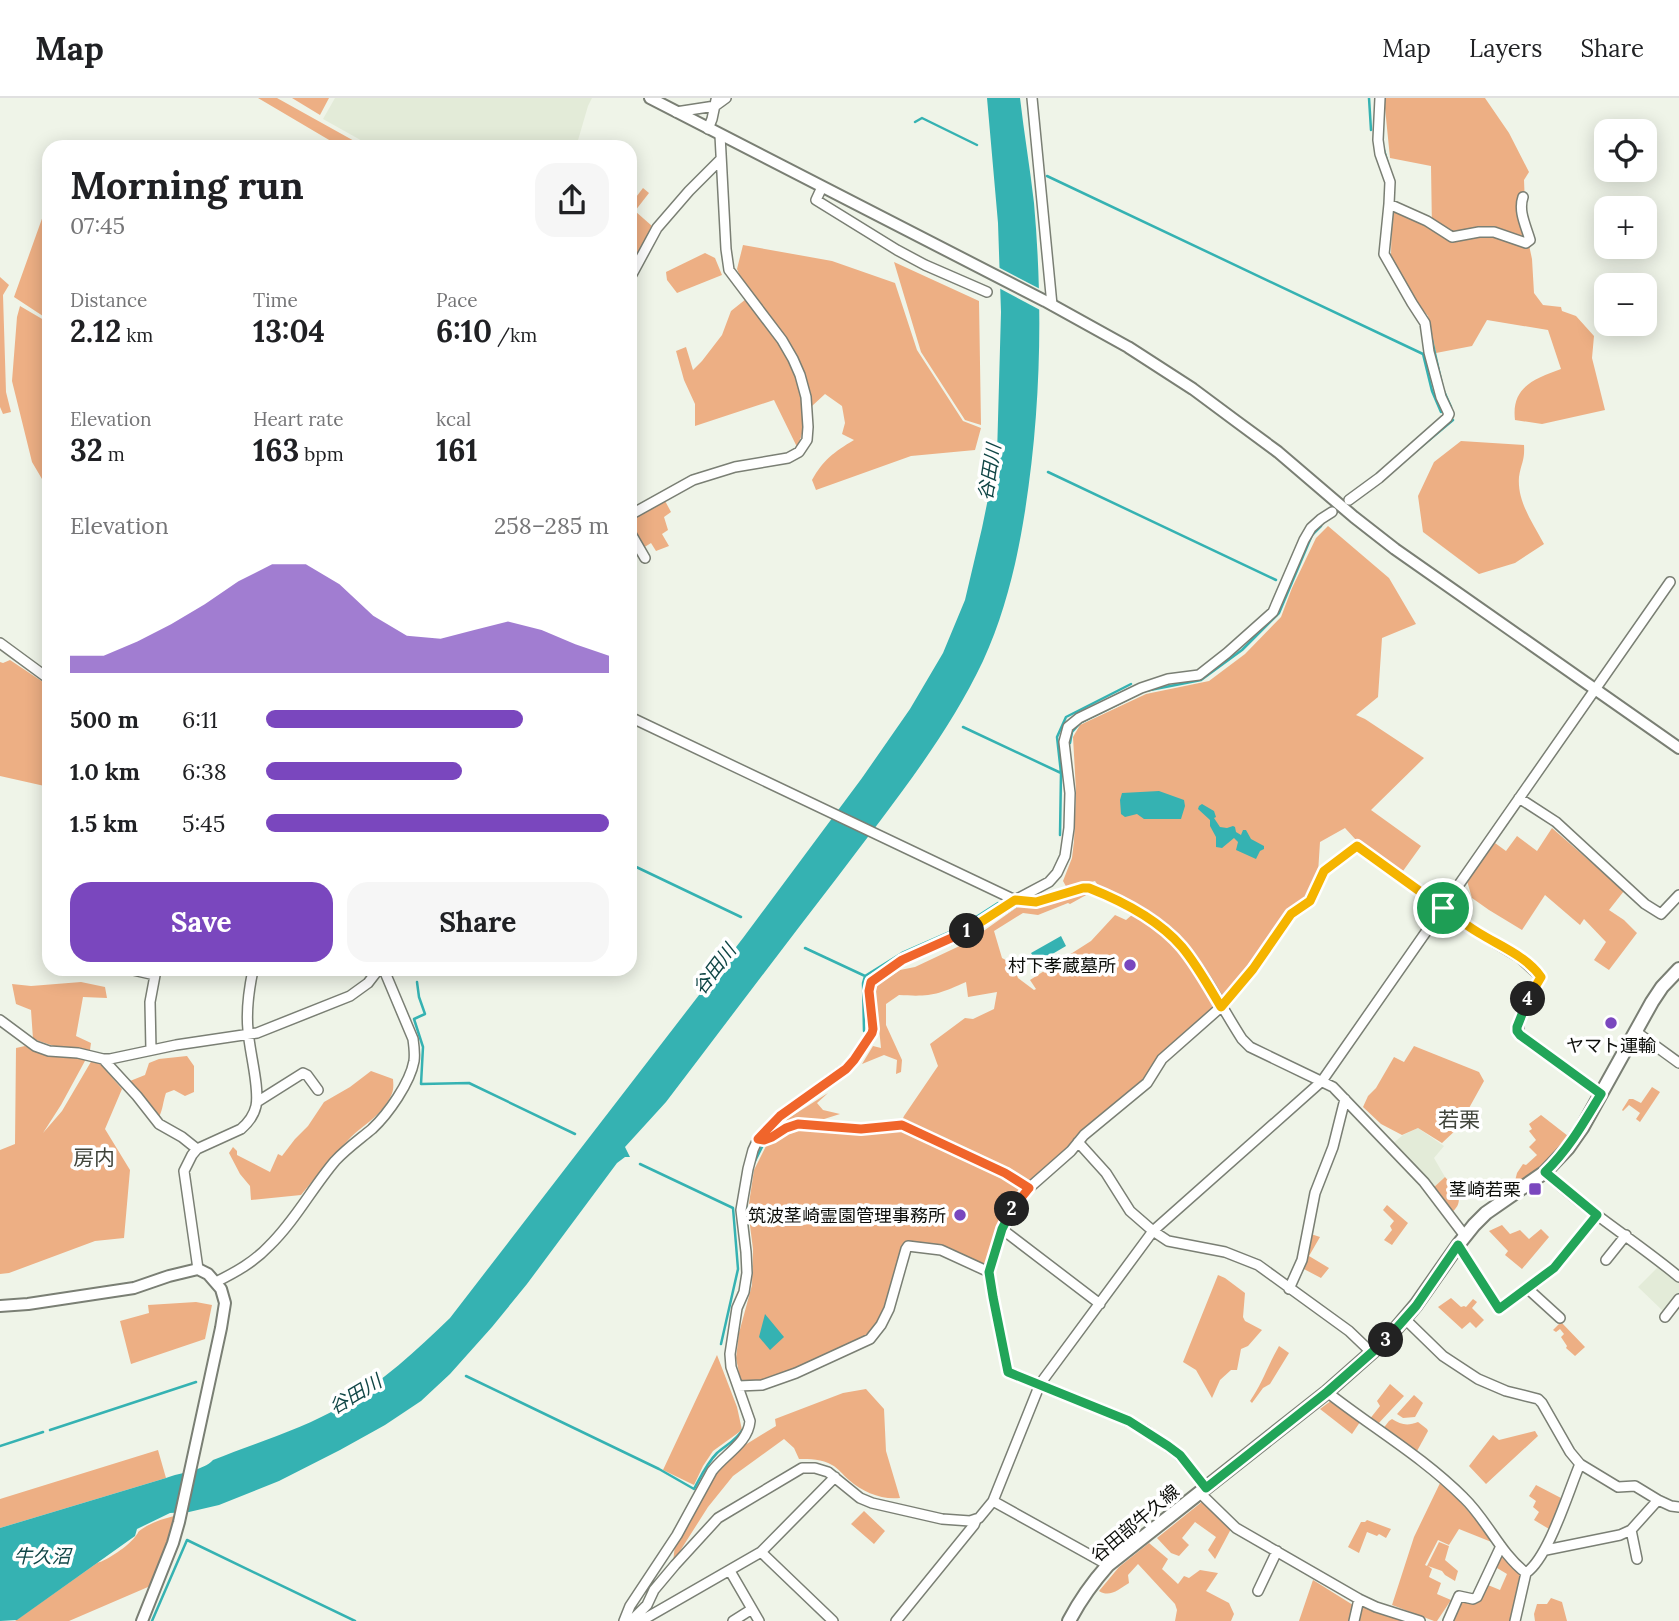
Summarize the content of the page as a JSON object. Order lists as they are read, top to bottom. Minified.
{"streets":{"main road":["谷田部牛久線"]},"districts":["若栗","房内"],"water":["谷田川","牛久沼"],"places":{"other":["村下孝蔵墓所","ヤマト運輸","筑波茎崎霊園管理事務所"],"transit":["茎崎若栗"]},"page":{"header":"Map","nav":["Map","Layers","Share"],"map_buttons":["+","−"],"heading":["Morning run","07:45"],"stats":[["Distance","2.12 km"],["Time","13:04"],["Pace","6:10 /km"],["Elevation","32 m"],["Heart rate","163 bpm"],["kcal","161"]],"chart":["Elevation","258–285 m"],"list":[{"name":"500 m","note":"6:11"},{"name":"1.0 km","note":"6:38"},{"name":"1.5 km","note":"5:45"}],"buttons":["Save","Share"],"pins":["1","4","2","3"]}}
